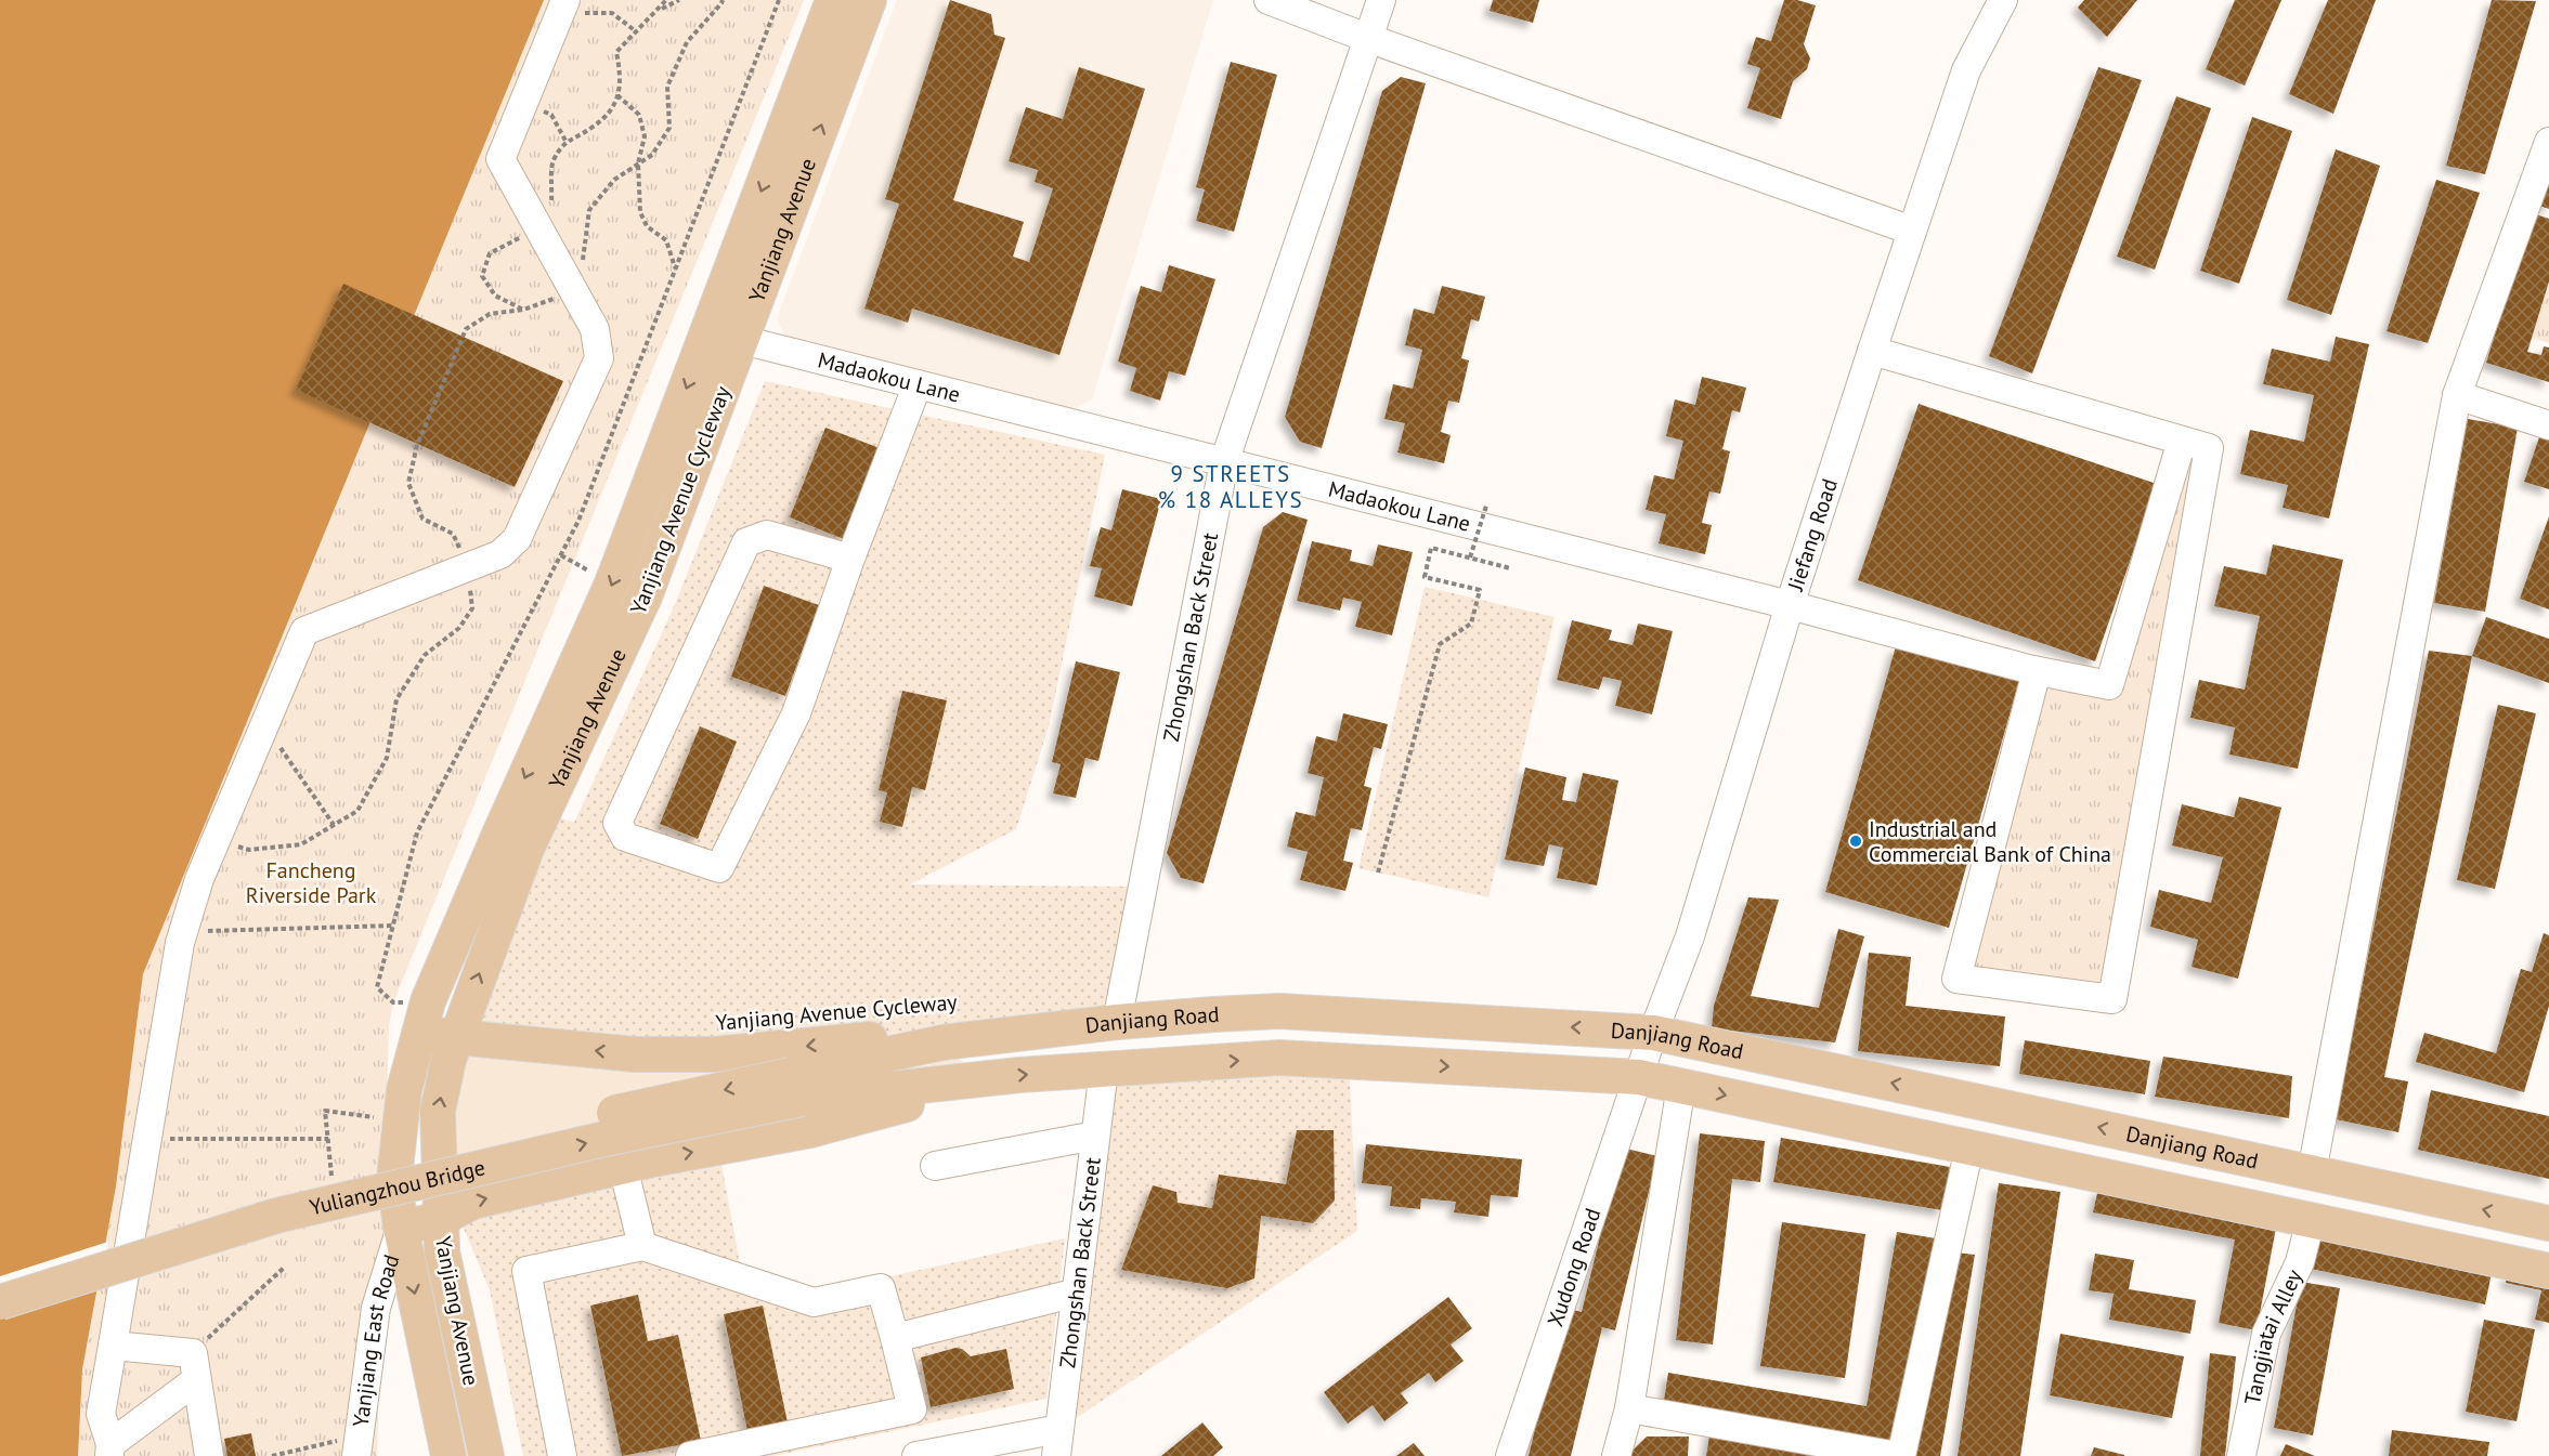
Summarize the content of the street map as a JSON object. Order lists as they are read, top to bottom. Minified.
{"streets":{"main road":["Yanjiang Avenue","Danjiang Road","Yuliangzhou Bridge"],"street":["Madaokou Lane","Jiefang Road","Zhongshan Back Street","Xudong Road","Tangjiatai Alley","Yanjiang East Road"]},"crossings":[["Yanjiang Avenue","Madaokou Lane"],["Yanjiang Avenue","Yanjiang East Road"],["Madaokou Lane","Jiefang Road"],["Madaokou Lane","Zhongshan Back Street"],["Jiefang Road","Danjiang Road"],["Jiefang Road","Xudong Road"],["Zhongshan Back Street","Danjiang Road"],["Danjiang Road","Yuliangzhou Bridge"],["Danjiang Road","Xudong Road"],["Danjiang Road","Tangjiatai Alley"]],"districts":["9 STREETS % 18 ALLEYS"],"parks":["Fancheng Riverside Park"],"places":["Industrial and Commercial Bank of China"]}
